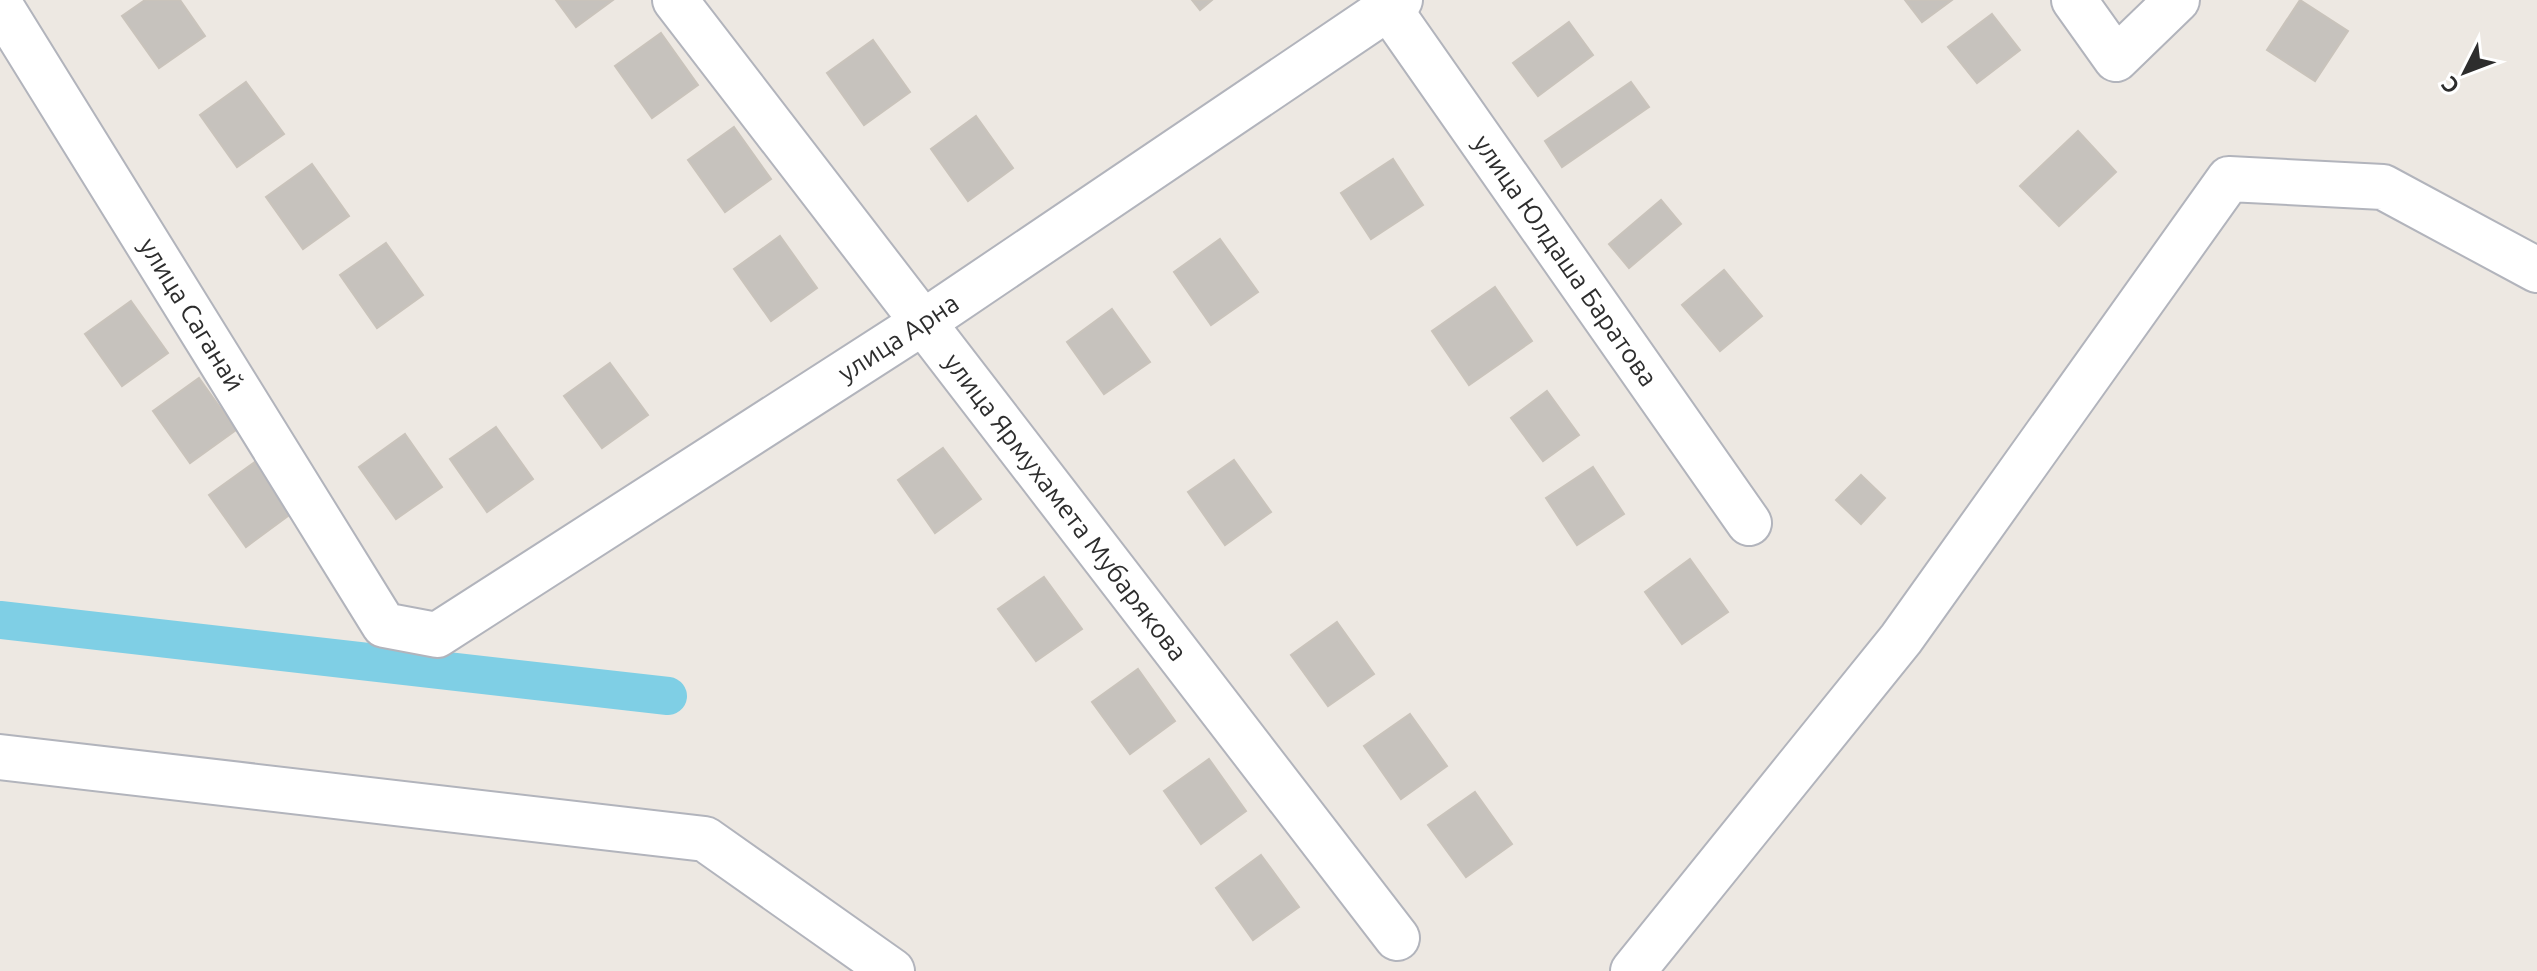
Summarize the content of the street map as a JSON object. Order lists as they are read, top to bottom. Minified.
{"streets":{"street":["улица Юлдаша Баратова","улица Саганай","улица Арна","улица Ярмухамета Мубарякова"]},"crossings":[["улица Юлдаша Баратова","улица Арна"],["улица Саганай","улица Арна"],["улица Арна","улица Ярмухамета Мубарякова"]],"north":"bottom left"}
